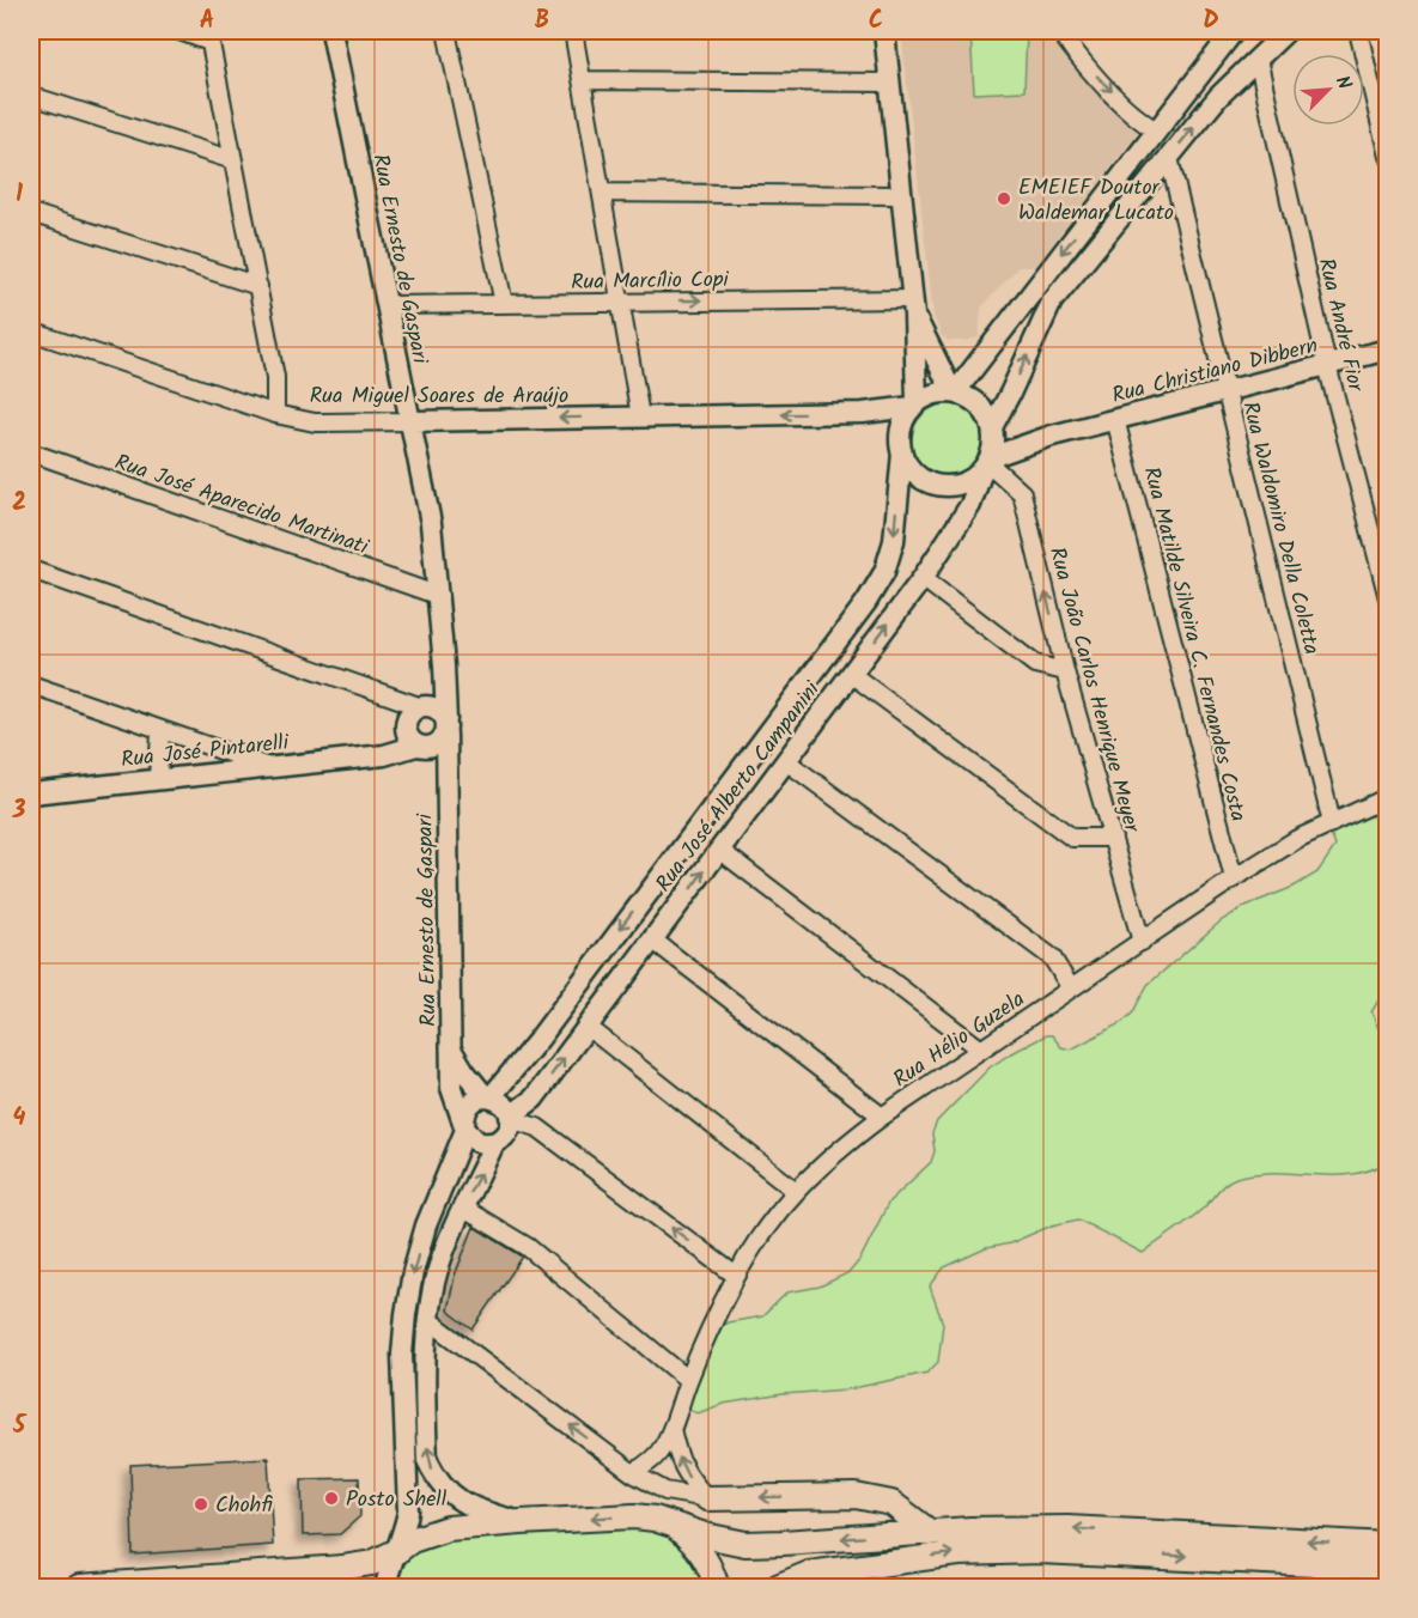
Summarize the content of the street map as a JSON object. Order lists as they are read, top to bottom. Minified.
{"streets":{"street":["Rua Ernesto de Gaspari","Rua Marcílio Copi","Rua André Fior","Rua Christiano Dibbern","Rua Miguel Soares de Araújo","Rua José Aparecido Martinati","Rua Waldomiro Della Coletta","Rua Matilde Silveira C. Fernandes Costa","Rua João Carlos Henrique Meyer","Rua José Pintarelli","Rua José Alberto Campanini","Rua Hélio Guzela"]},"crossings":[["Rua Ernesto de Gaspari","Rua Marcílio Copi"],["Rua Ernesto de Gaspari","Rua Miguel Soares de Araújo"],["Rua Ernesto de Gaspari","Rua José Aparecido Martinati"],["Rua Ernesto de Gaspari","Rua José Pintarelli"],["Rua Ernesto de Gaspari","Rua José Alberto Campanini"],["Rua André Fior","Rua Christiano Dibbern"],["Rua Christiano Dibbern","Rua Miguel Soares de Araújo"],["Rua Christiano Dibbern","Rua Waldomiro Della Coletta"],["Rua Christiano Dibbern","Rua Matilde Silveira C. Fernandes Costa"],["Rua Christiano Dibbern","Rua João Carlos Henrique Meyer"],["Rua Christiano Dibbern","Rua José Alberto Campanini"],["Rua Miguel Soares de Araújo","Rua João Carlos Henrique Meyer"],["Rua Miguel Soares de Araújo","Rua José Alberto Campanini"],["Rua Waldomiro Della Coletta","Rua Hélio Guzela"],["Rua Matilde Silveira C. Fernandes Costa","Rua Hélio Guzela"],["Rua João Carlos Henrique Meyer","Rua José Alberto Campanini"],["Rua João Carlos Henrique Meyer","Rua Hélio Guzela"]],"one_way":["Rua Miguel Soares de Araújo","Rua João Carlos Henrique Meyer"],"places":["EMEIEF Doutor Waldemar Lucato","Posto Shell","Chohfi"],"north":"top right","grid":{"columns":["A","B","C","D"],"rows":["1","2","3","4","5"]}}
